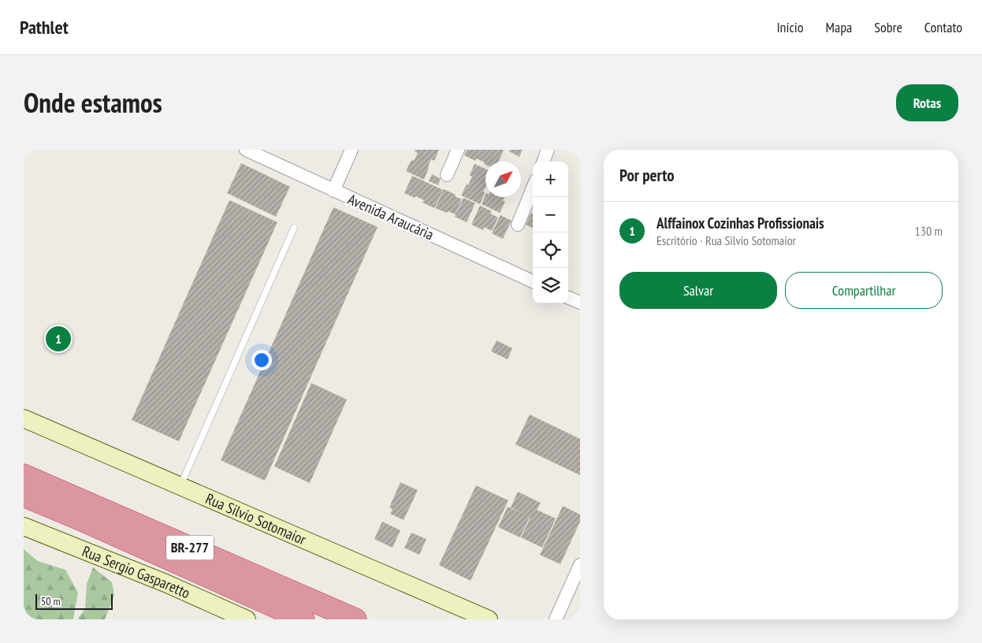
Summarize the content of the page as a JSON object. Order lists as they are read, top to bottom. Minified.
{"streets":{"highway":["BR-277"],"street":["Avenida Araucária","Rua Silvio Sotomaior","Rua Sergio Gasparetto"]},"scale_bar":"50 m","north":"top right","page":{"header":"Pathlet","nav":["Início","Mapa","Sobre","Contato"],"title":"Onde estamos","buttons":["Rotas",["Salvar","Compartilhar"]],"heading":"Por perto","map_buttons":["+","−"],"list":[{"mark":"1","name":"Alffainox Cozinhas Profissionais","note":"Escritório · Rua Silvio Sotomaior","value":"130 m"}],"pins":"1","scale":"50 m"}}
